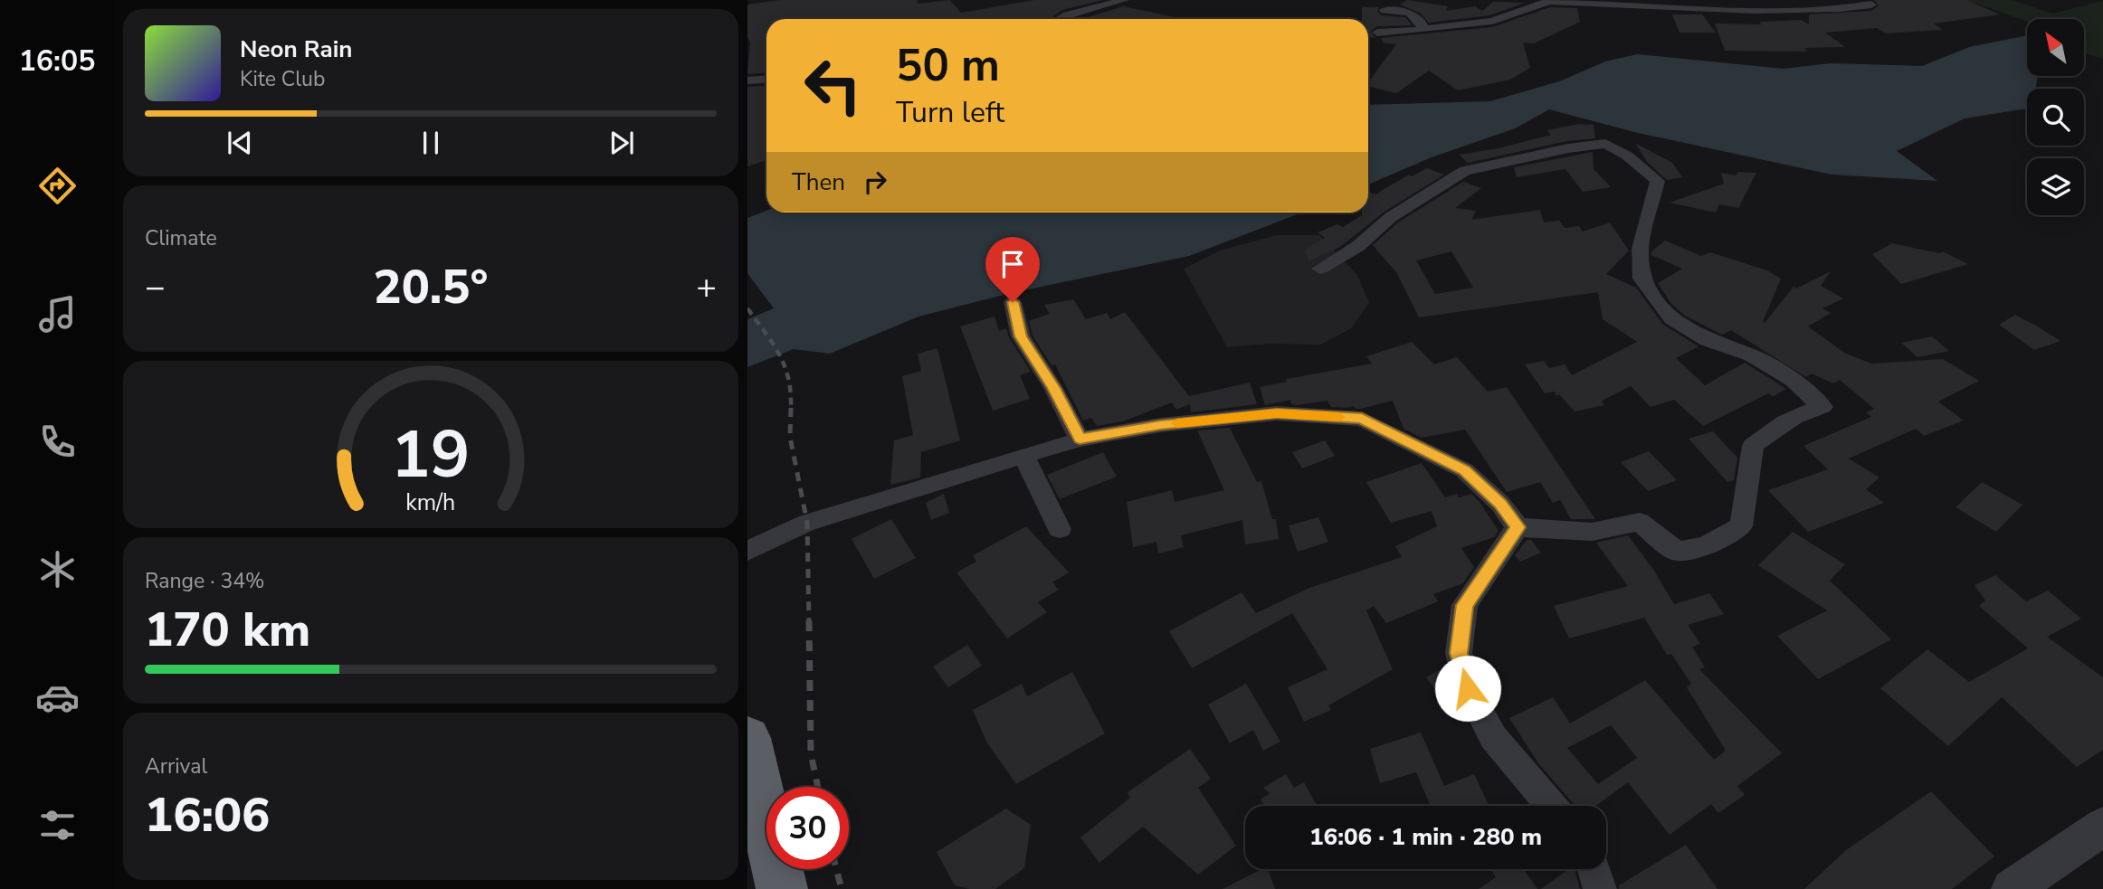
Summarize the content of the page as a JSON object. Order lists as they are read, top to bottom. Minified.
{"north":"top left","page":{"tabs":"16:05","turn":["50 m","Turn left"],"song":["Neon Rain","Kite Club"],"then":"Then","tile":["Climate",["Range · 34%","170 km"],["Arrival","16:06"]],"heat":["−","20.5°","+"],"limit":"30","trip":"16:06 · 1 min · 280 m","gauge":["19","km/h"]}}
